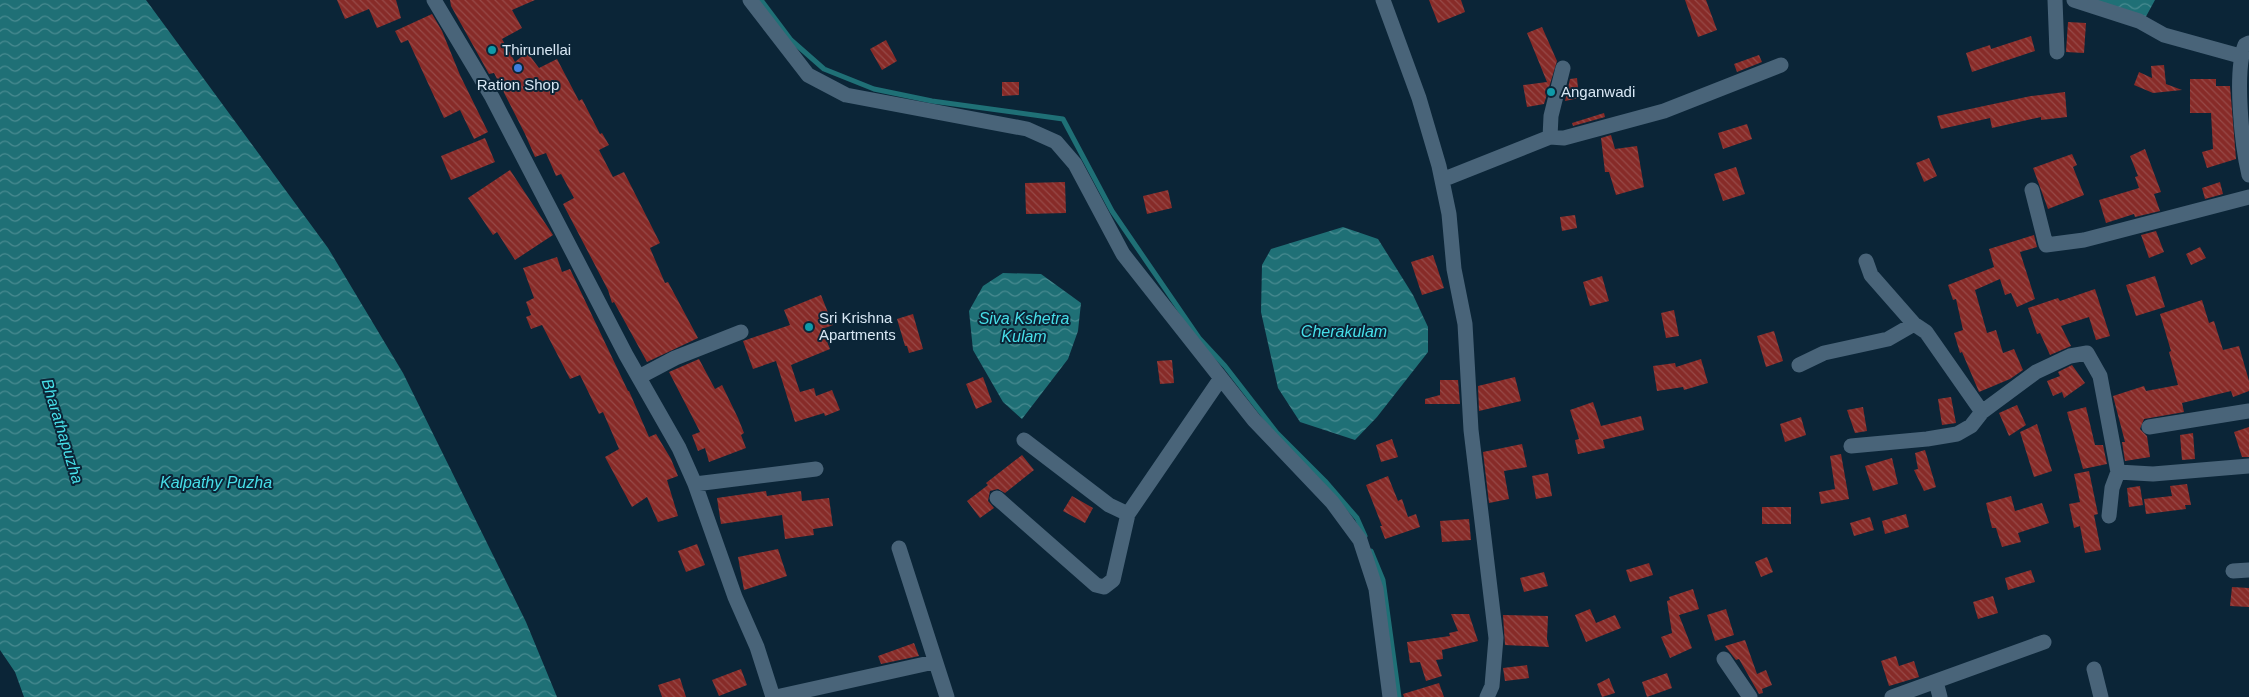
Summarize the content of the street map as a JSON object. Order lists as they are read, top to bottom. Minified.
{"water":["Siva Kshetra Kulam","Cherakulam","Bharathapuzha","Kalpathy Puzha"],"places":["Thirunellai","Ration Shop","Anganwadi","Sri Krishna Apartments"]}
